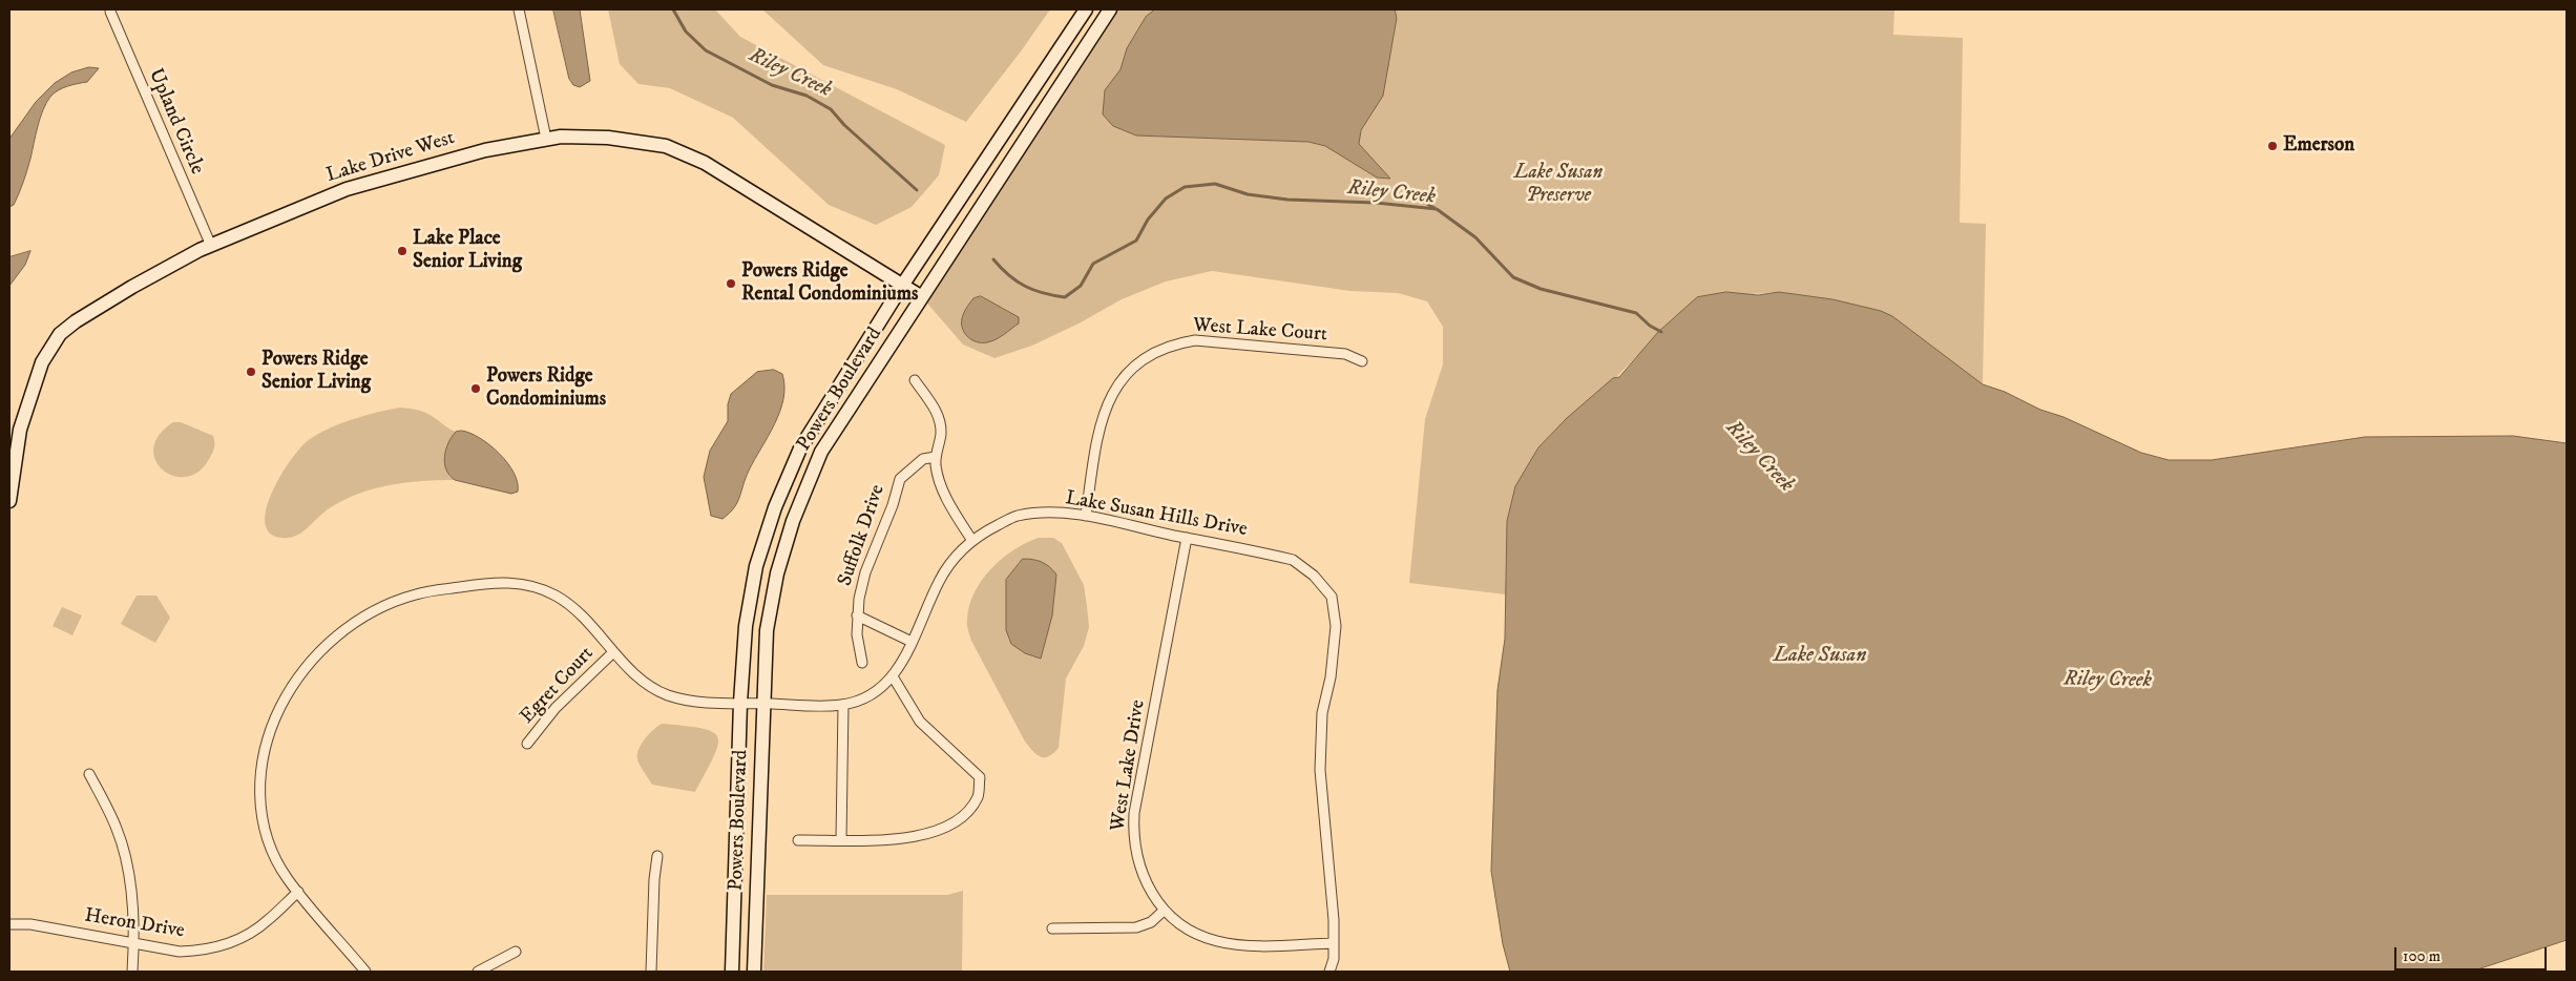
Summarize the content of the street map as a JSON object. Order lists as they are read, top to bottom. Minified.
{"streets":{"main road":["Lake Drive West","Powers Boulevard"],"street":["Upland Circle","West Lake Court","Lake Susan Hills Drive","Suffolk Drive","Egret Court","West Lake Drive","Heron Drive"]},"crossings":[["Upland Circle","Lake Drive West"],["Lake Drive West","Powers Boulevard"],["West Lake Court","Lake Susan Hills Drive"],["Powers Boulevard","Lake Susan Hills Drive"],["Lake Susan Hills Drive","Suffolk Drive"],["Lake Susan Hills Drive","Egret Court"],["Lake Susan Hills Drive","West Lake Drive"],["Lake Susan Hills Drive","Heron Drive"]],"water":["Riley Creek","Lake Susan"],"parks":["Lake Susan Preserve"],"places":["Emerson","Lake Place Senior Living","Powers Ridge Rental Condominiums","Powers Ridge Senior Living","Powers Ridge Condominiums"],"scale_bar":"100 m"}
